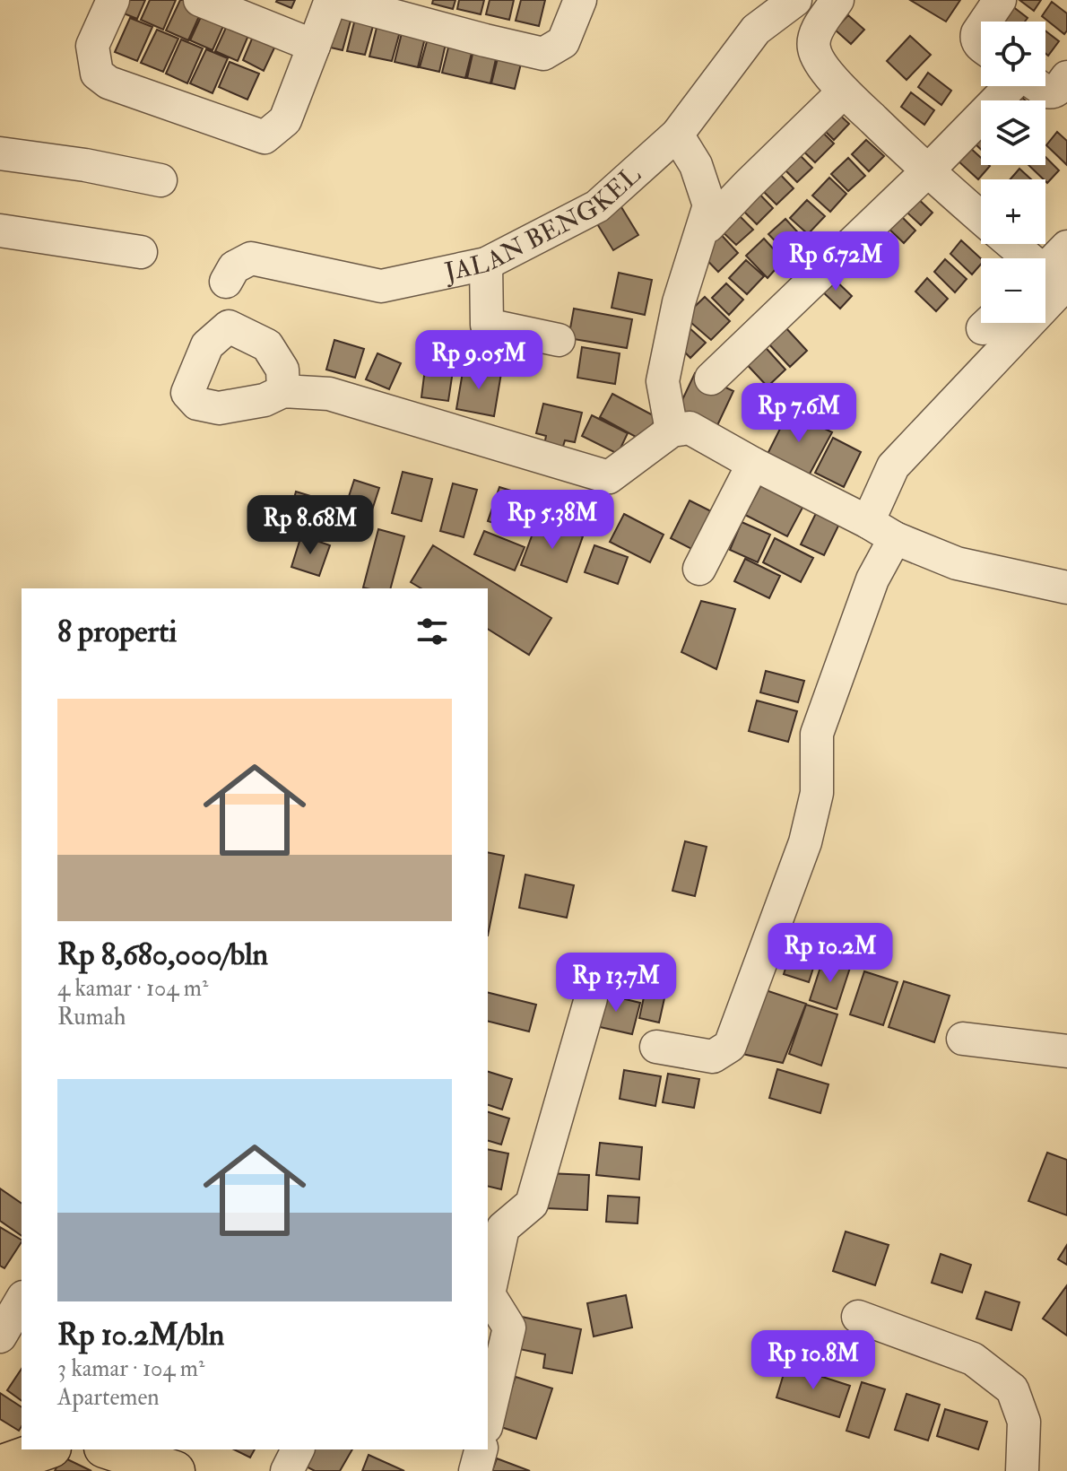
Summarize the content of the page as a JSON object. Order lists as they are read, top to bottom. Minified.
{"streets":{"street":["JALAN BENGKEL"]},"page":{"map_buttons":["+","−"],"price":["Rp 6.72M","Rp 9.05M","Rp 7.6M","Rp 5.38M","Rp 8.68M","Rp 10.2M","Rp 13.7M","Rp 10.8M"],"heading":"8 properti","list":[{"name":"Rp 8,680,000/bln","note":"4 kamar · 104 m² · Rumah"},{"name":"Rp 10.2M/bln","note":"3 kamar · 104 m² · Apartemen"}]}}
